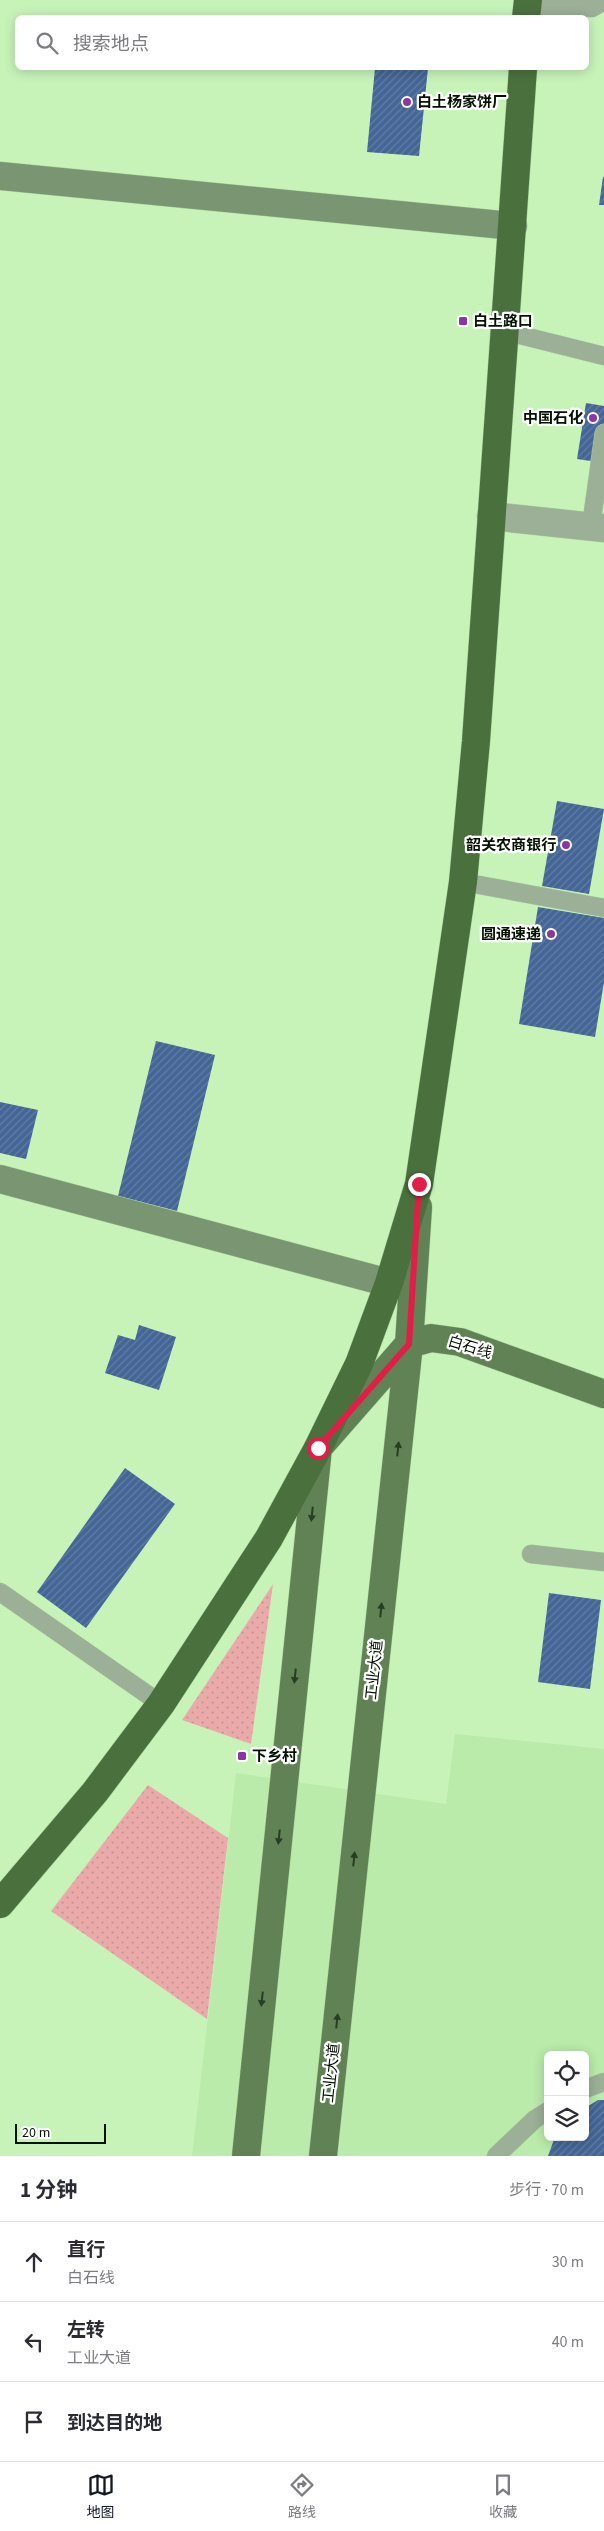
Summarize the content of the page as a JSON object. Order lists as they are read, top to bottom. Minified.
{"streets":{"main road":["白石线","工业大道"]},"crossings":[["白石线","工业大道"]],"places":{"other":["白土杨家饼厂","中国石化","韶关农商银行","圆通速递"],"transit":["白土路口","下乡村"]},"scale_bar":"20 m","page":{"search":"搜索地点","scale":"20 m","heading":["1 分钟","步行 · 70 m"],"list":[["直行","白石线","30 m"],["左转","工业大道","40 m"],"到达目的地"],"nav":["地图","路线","收藏"]}}
